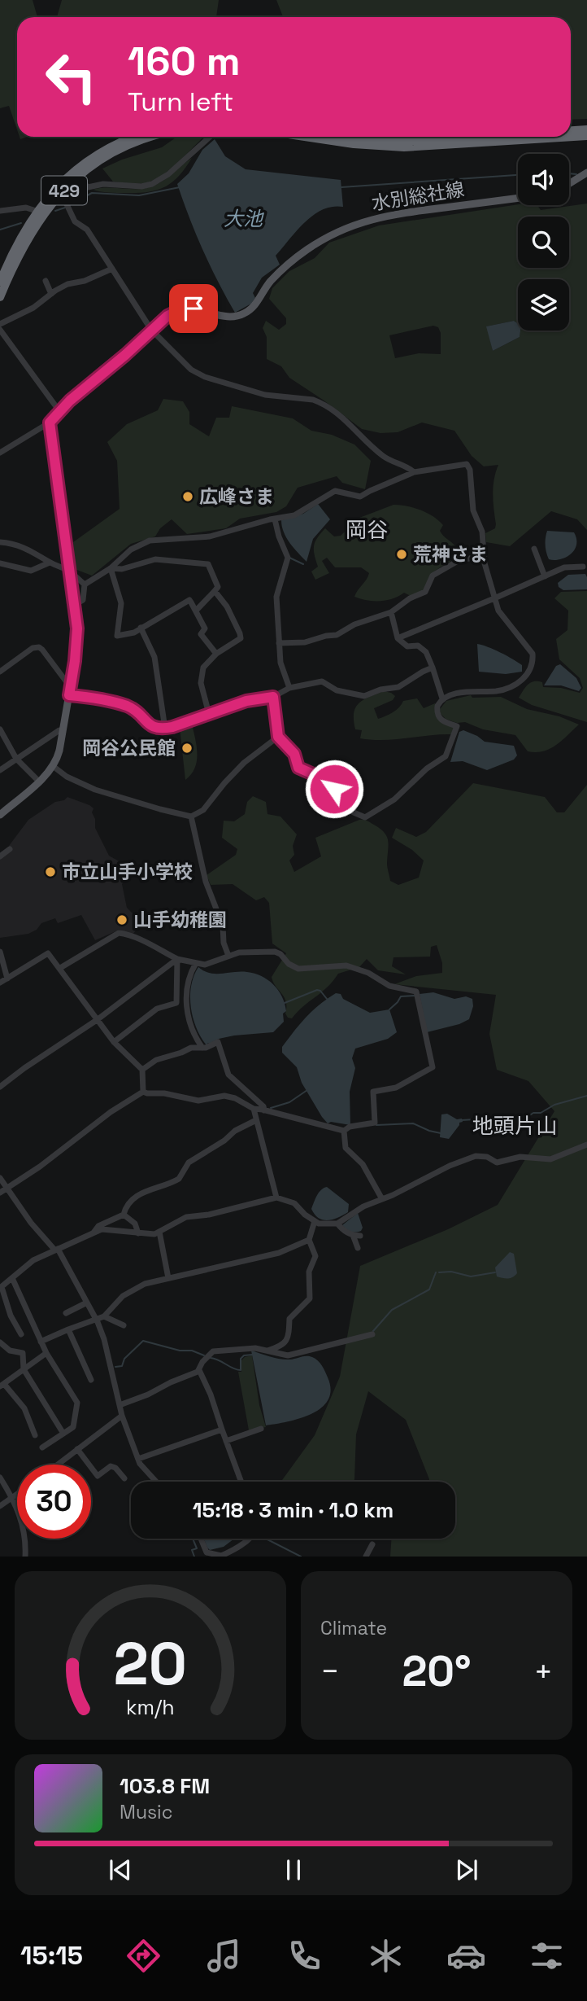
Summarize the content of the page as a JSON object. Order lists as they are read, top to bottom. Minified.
{"streets":{"highway":["429"],"main road":["水別総社線"]},"districts":["岡谷","地頭片山"],"water":["大池"],"places":["広峰さま","荒神さま","岡谷公民館","市立山手小学校","山手幼稚園"],"page":{"turn":["160 m","Turn left"],"limit":"30","trip":"15:18 · 3 min · 1.0 km","tile":"Climate","heat":["−","20°","+"],"song":["103.8 FM","Music"],"tabs":"15:15","gauge":["20","km/h"]}}
